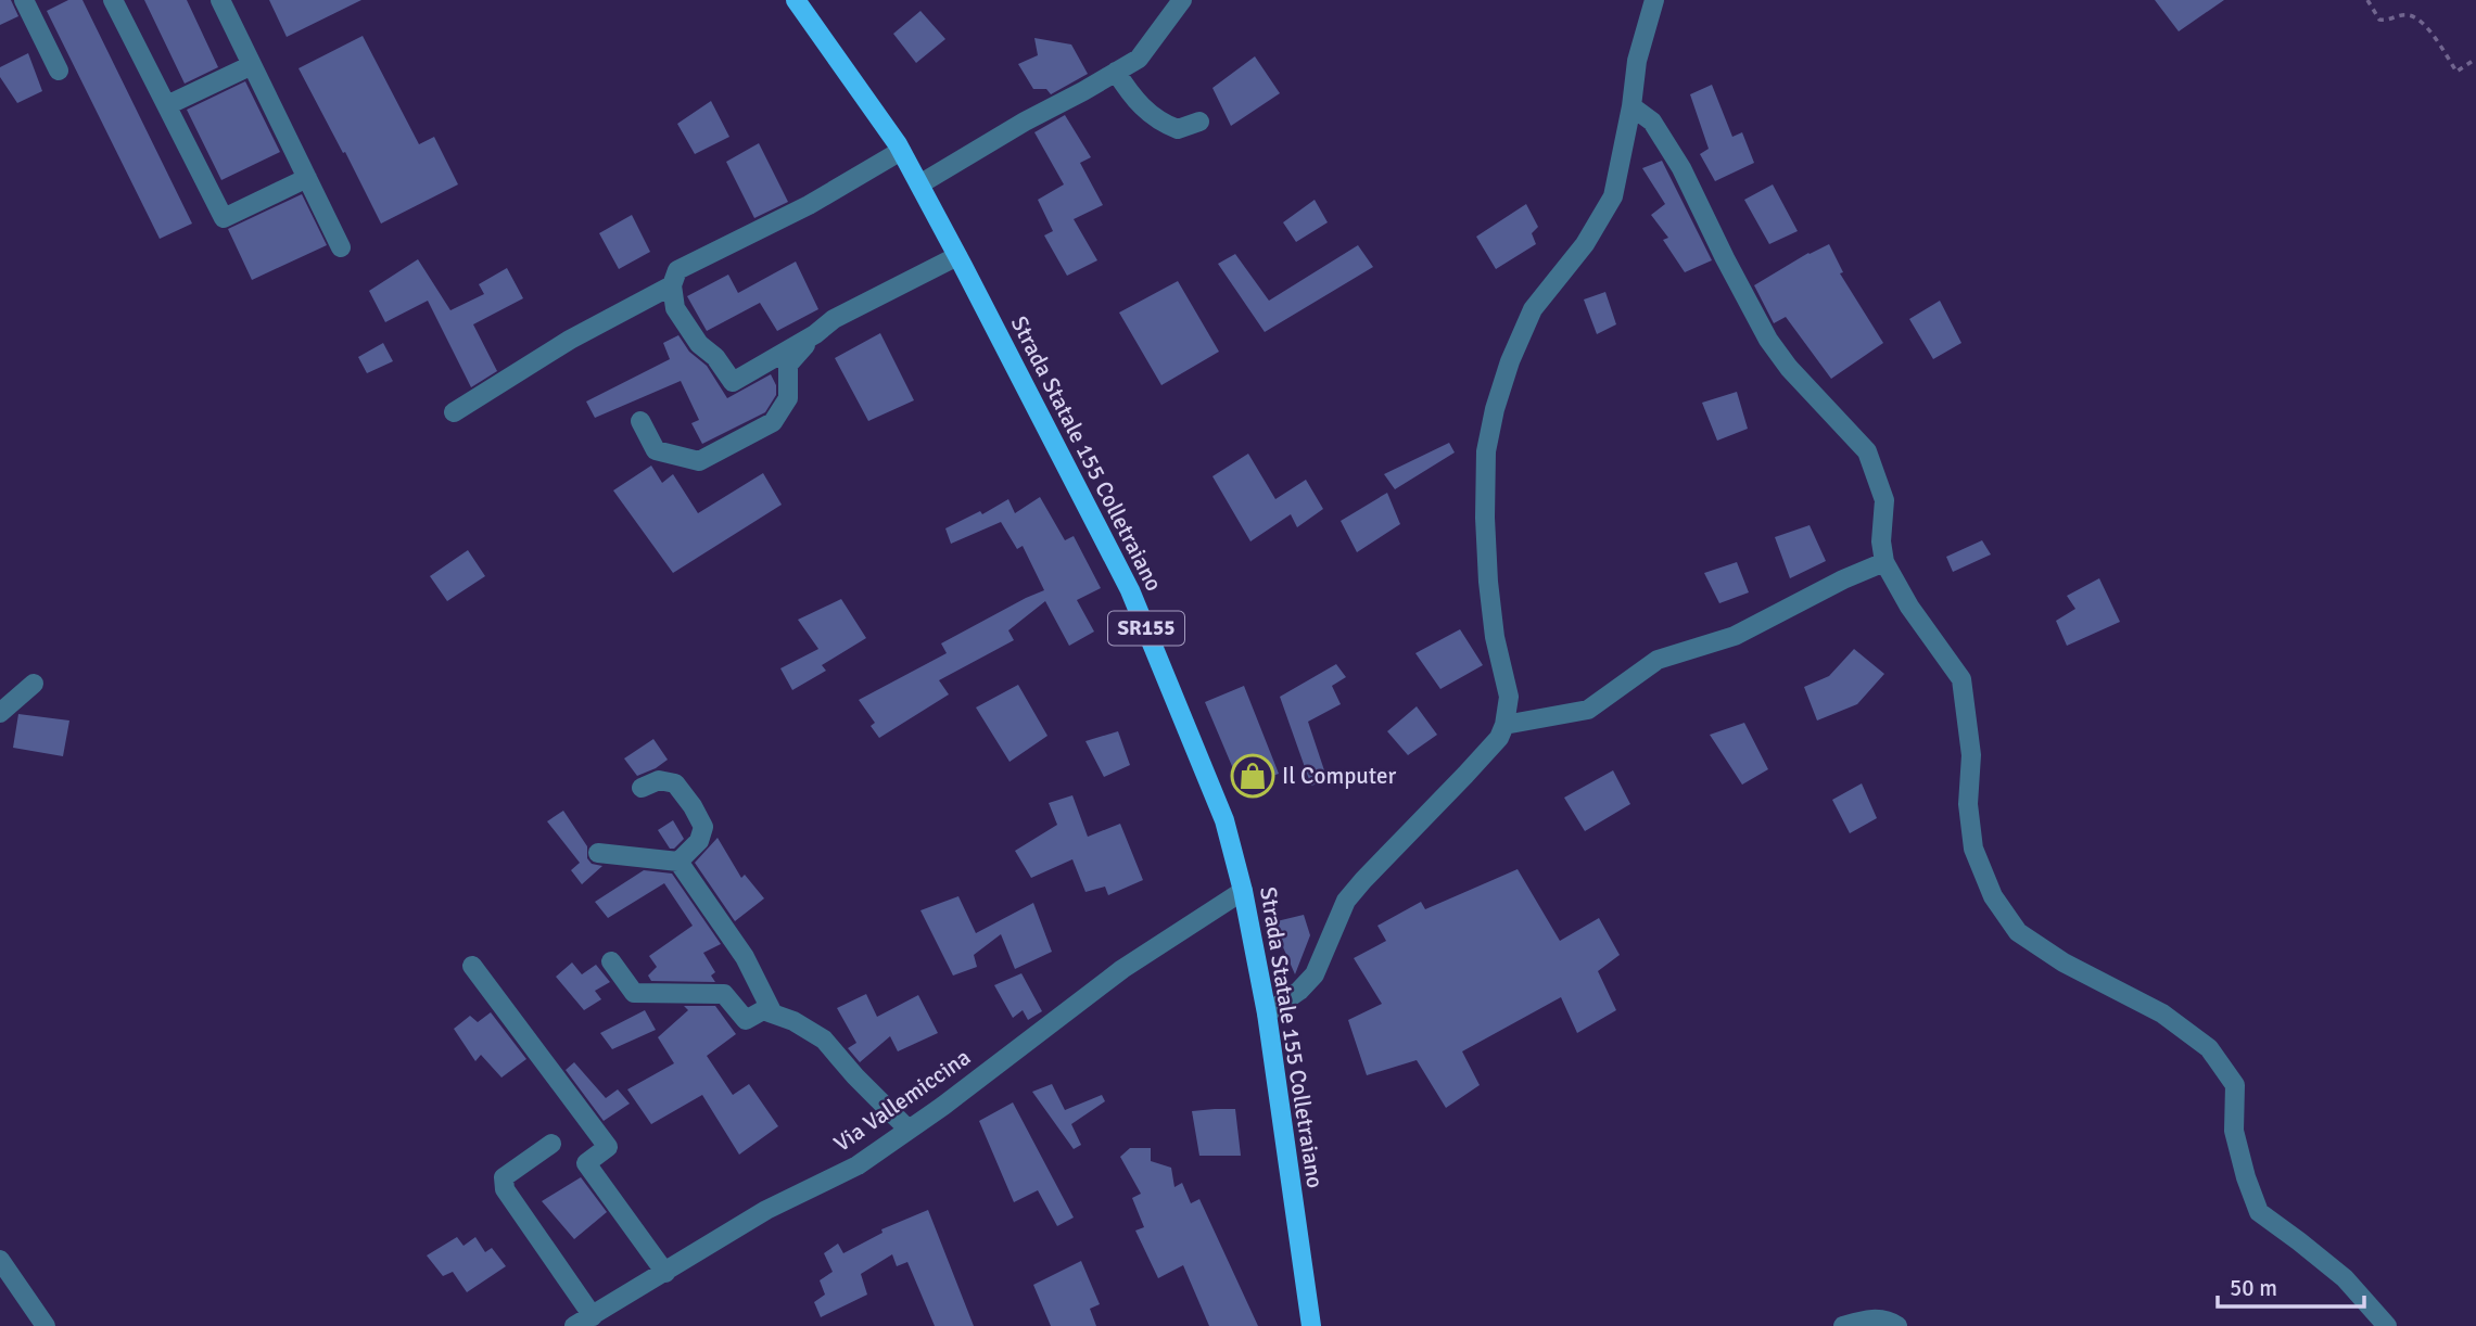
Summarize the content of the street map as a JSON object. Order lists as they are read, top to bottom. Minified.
{"streets":{"main road":["Strada Statale 155 Colletraiano","SR155"],"street":["Via Vallemiccina"]},"crossings":[["Strada Statale 155 Colletraiano","Via Vallemiccina"]],"places":{"shop":["Il Computer"]},"scale_bar":"50 m"}
